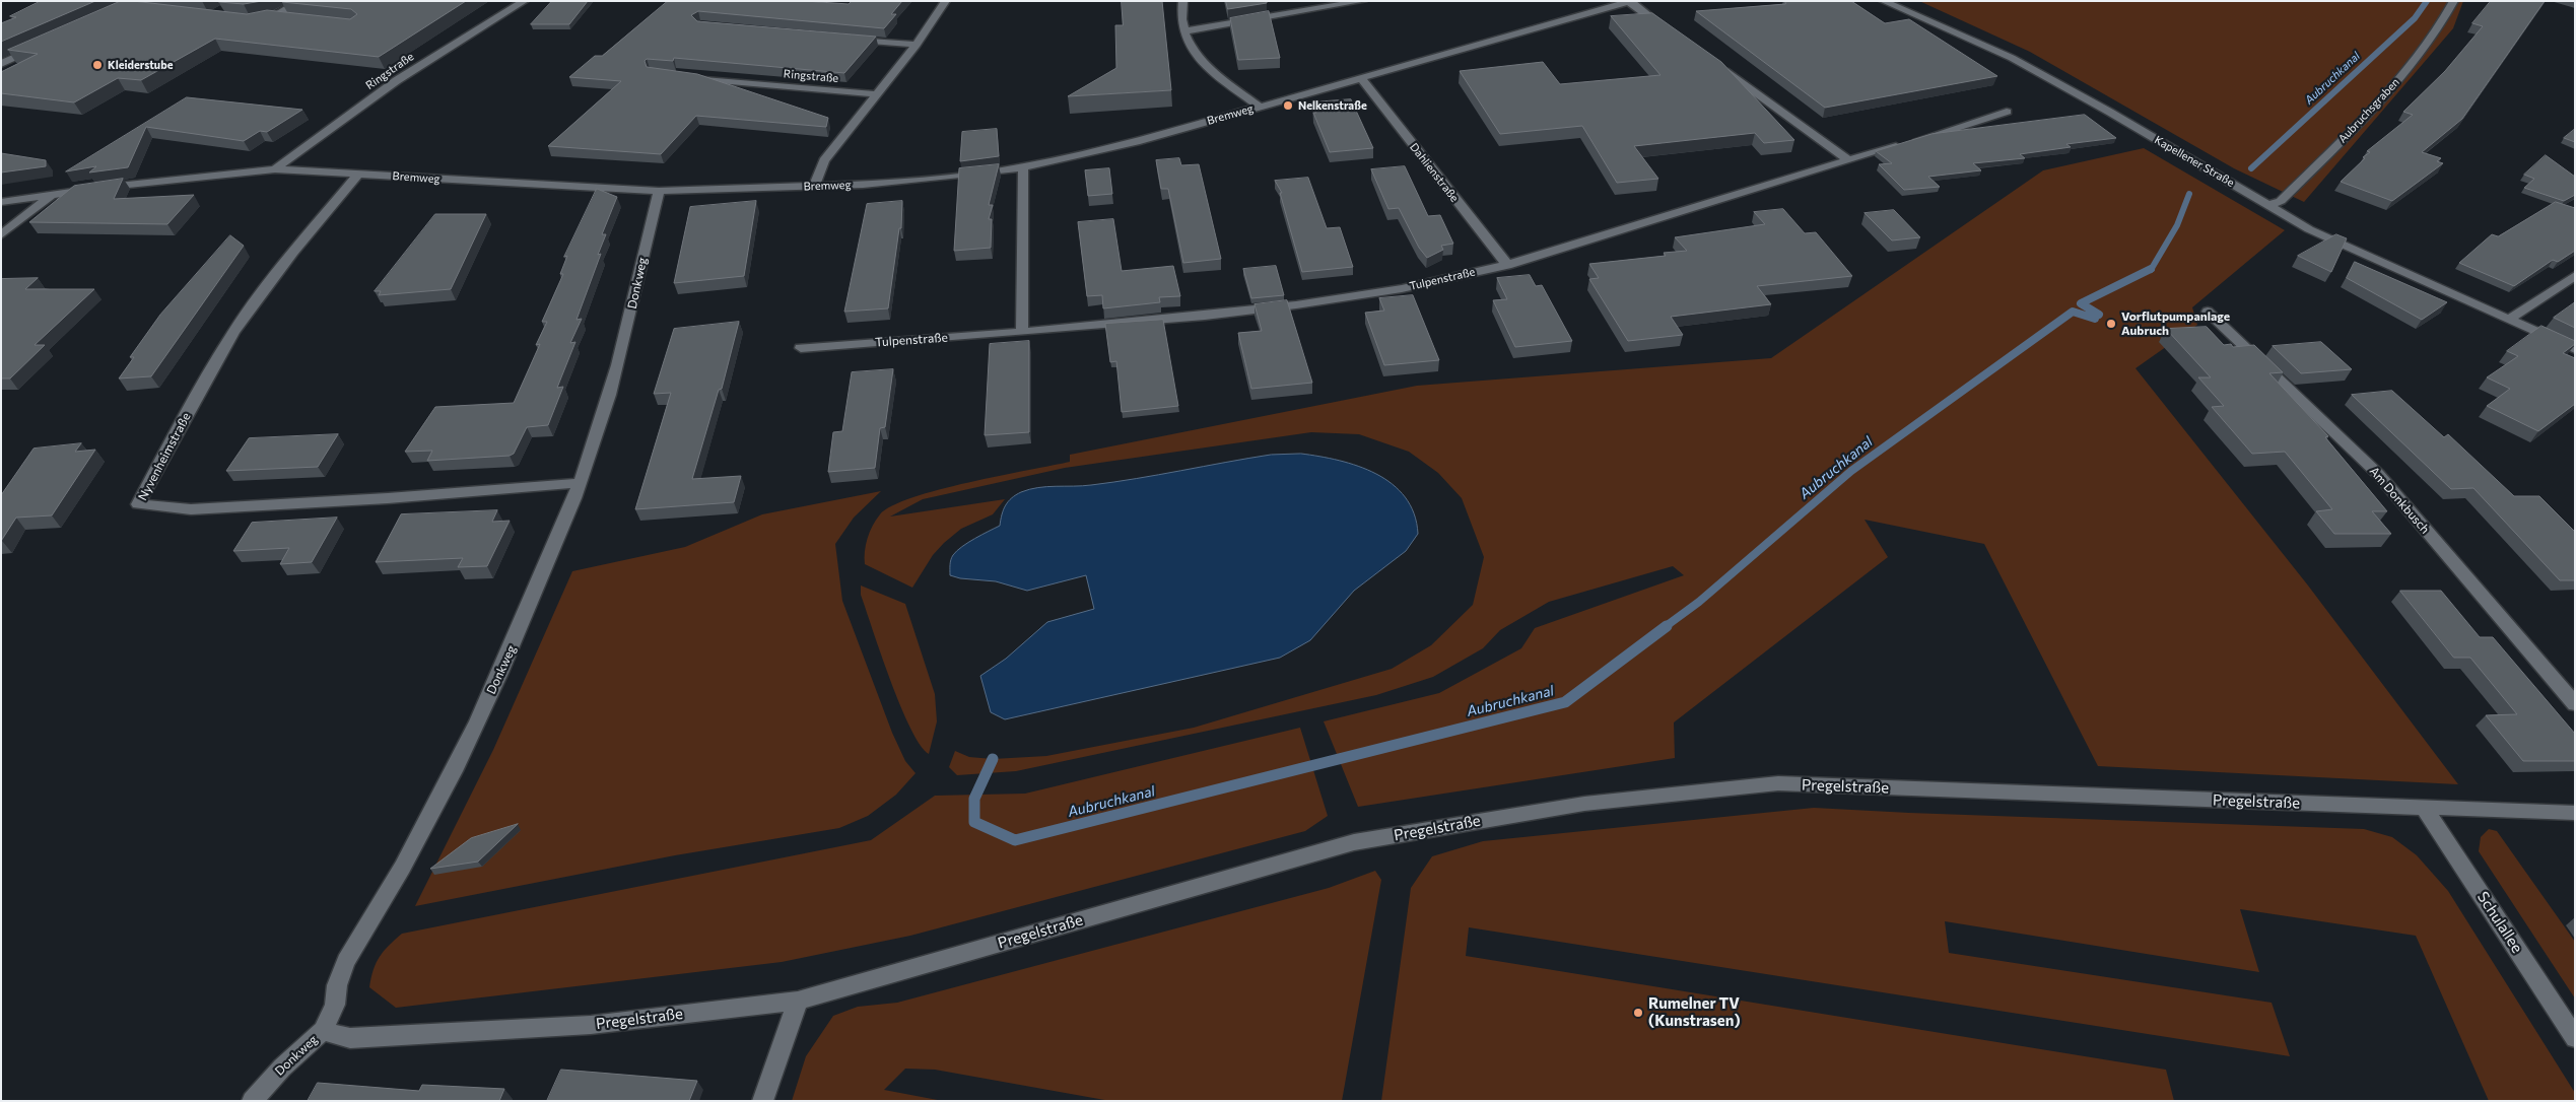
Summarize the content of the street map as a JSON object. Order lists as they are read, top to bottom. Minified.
{"streets":{"street":["Ringstraße","Aubruchsgraben","Bremweg","Kapellener Straße","Dahlienstraße","Tulpenstraße","Donkweg","Nyvenheimstraße","Am Donkbusch","Pregelstraße","Schulallee"]},"crossings":[["Ringstraße","Bremweg"],["Aubruchsgraben","Kapellener Straße"],["Bremweg","Dahlienstraße"],["Bremweg","Donkweg"],["Bremweg","Nyvenheimstraße"],["Dahlienstraße","Tulpenstraße"],["Donkweg","Nyvenheimstraße"],["Donkweg","Pregelstraße"],["Pregelstraße","Schulallee"]],"water":["Aubruchkanal"],"places":["Kleiderstube","Nelkenstraße","Vorflutpumpanlage Aubruch","Rumelner TV (Kunstrasen)"]}
